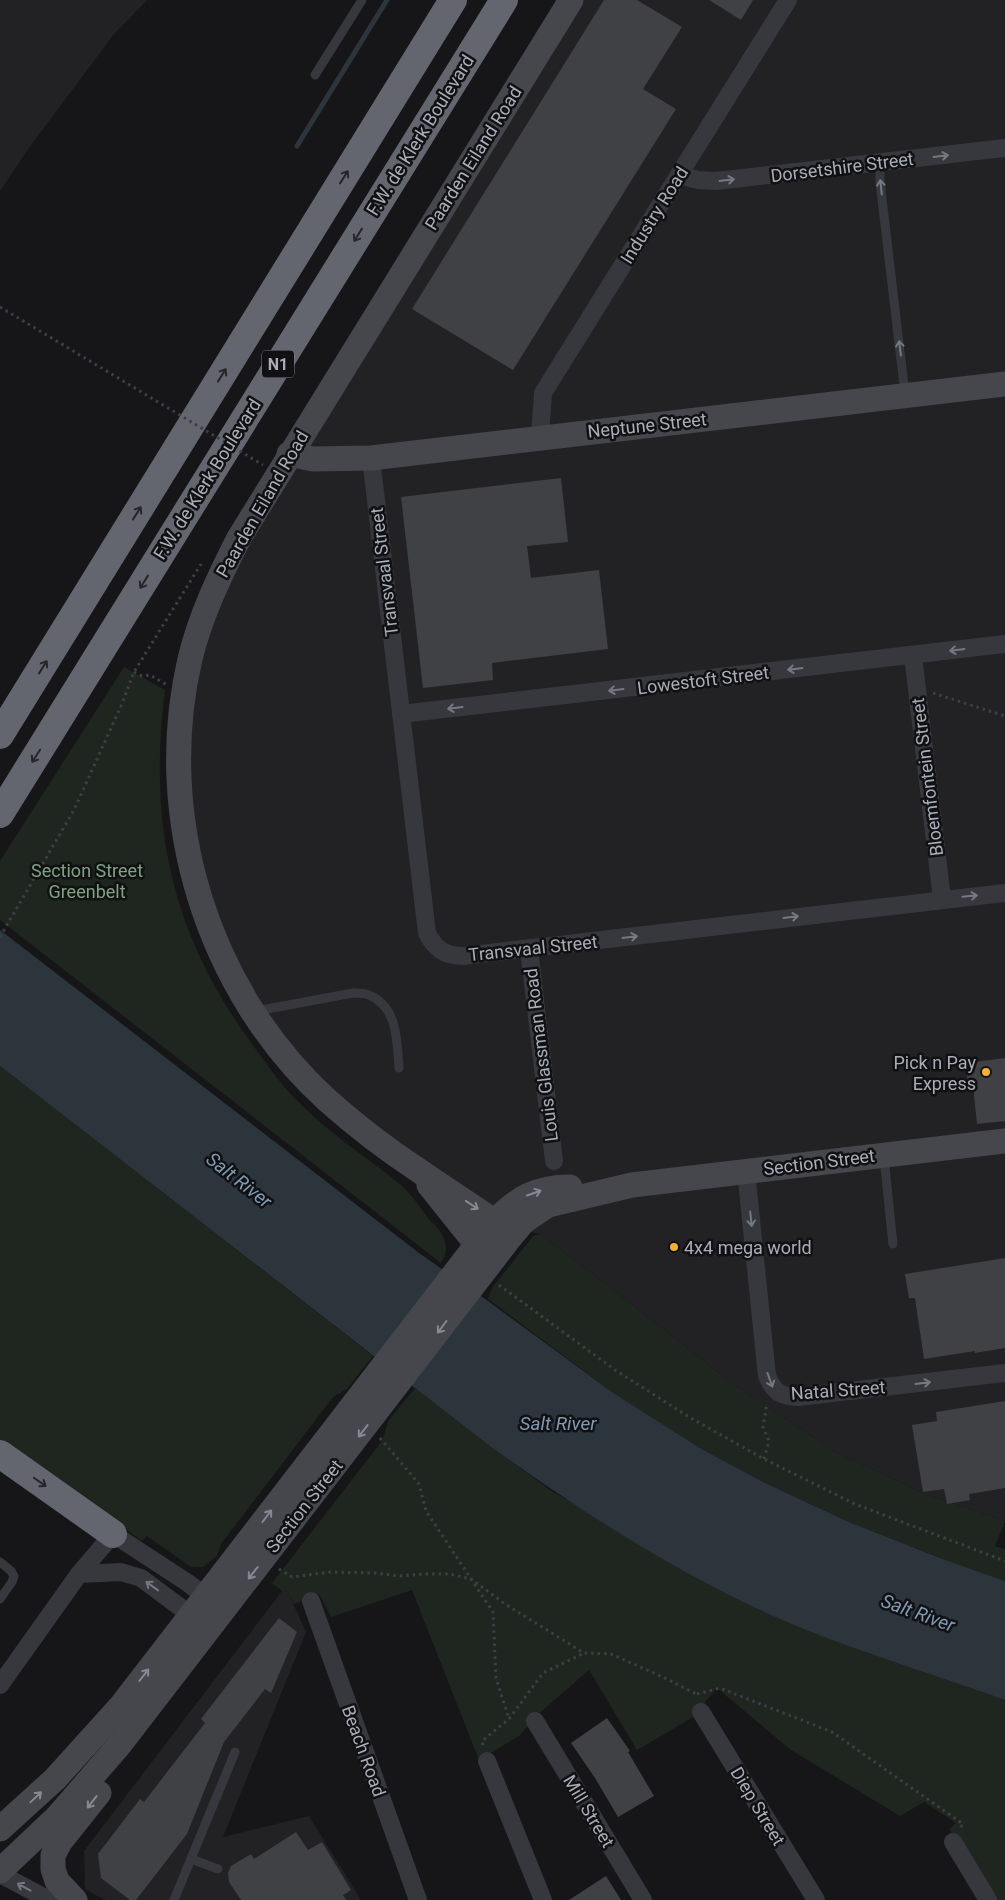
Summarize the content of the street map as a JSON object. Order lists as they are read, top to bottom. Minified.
{"streets":{"highway":["F.W. de Klerk Boulevard","N1"],"street":["Paarden Eiland Road","Dorsetshire Street","Industry Road","Neptune Street","Transvaal Street","Lowestoft Street","Bloemfontein Street","Louis Glassman Road","Section Street","Natal Street","Beach Road","Diep Street","Mill Street"]},"crossings":[["F.W. de Klerk Boulevard","N1"],["Paarden Eiland Road","Neptune Street"],["Paarden Eiland Road","Section Street"],["Dorsetshire Street","Industry Road"],["Industry Road","Neptune Street"],["Neptune Street","Transvaal Street"],["Transvaal Street","Lowestoft Street"],["Transvaal Street","Bloemfontein Street"],["Transvaal Street","Louis Glassman Road"],["Lowestoft Street","Bloemfontein Street"],["Section Street","Natal Street"]],"one_way":["Dorsetshire Street","Transvaal Street","Lowestoft Street"],"water":["Salt River"],"parks":["Section Street Greenbelt"],"places":["Pick n Pay Express","4x4 mega world"]}
